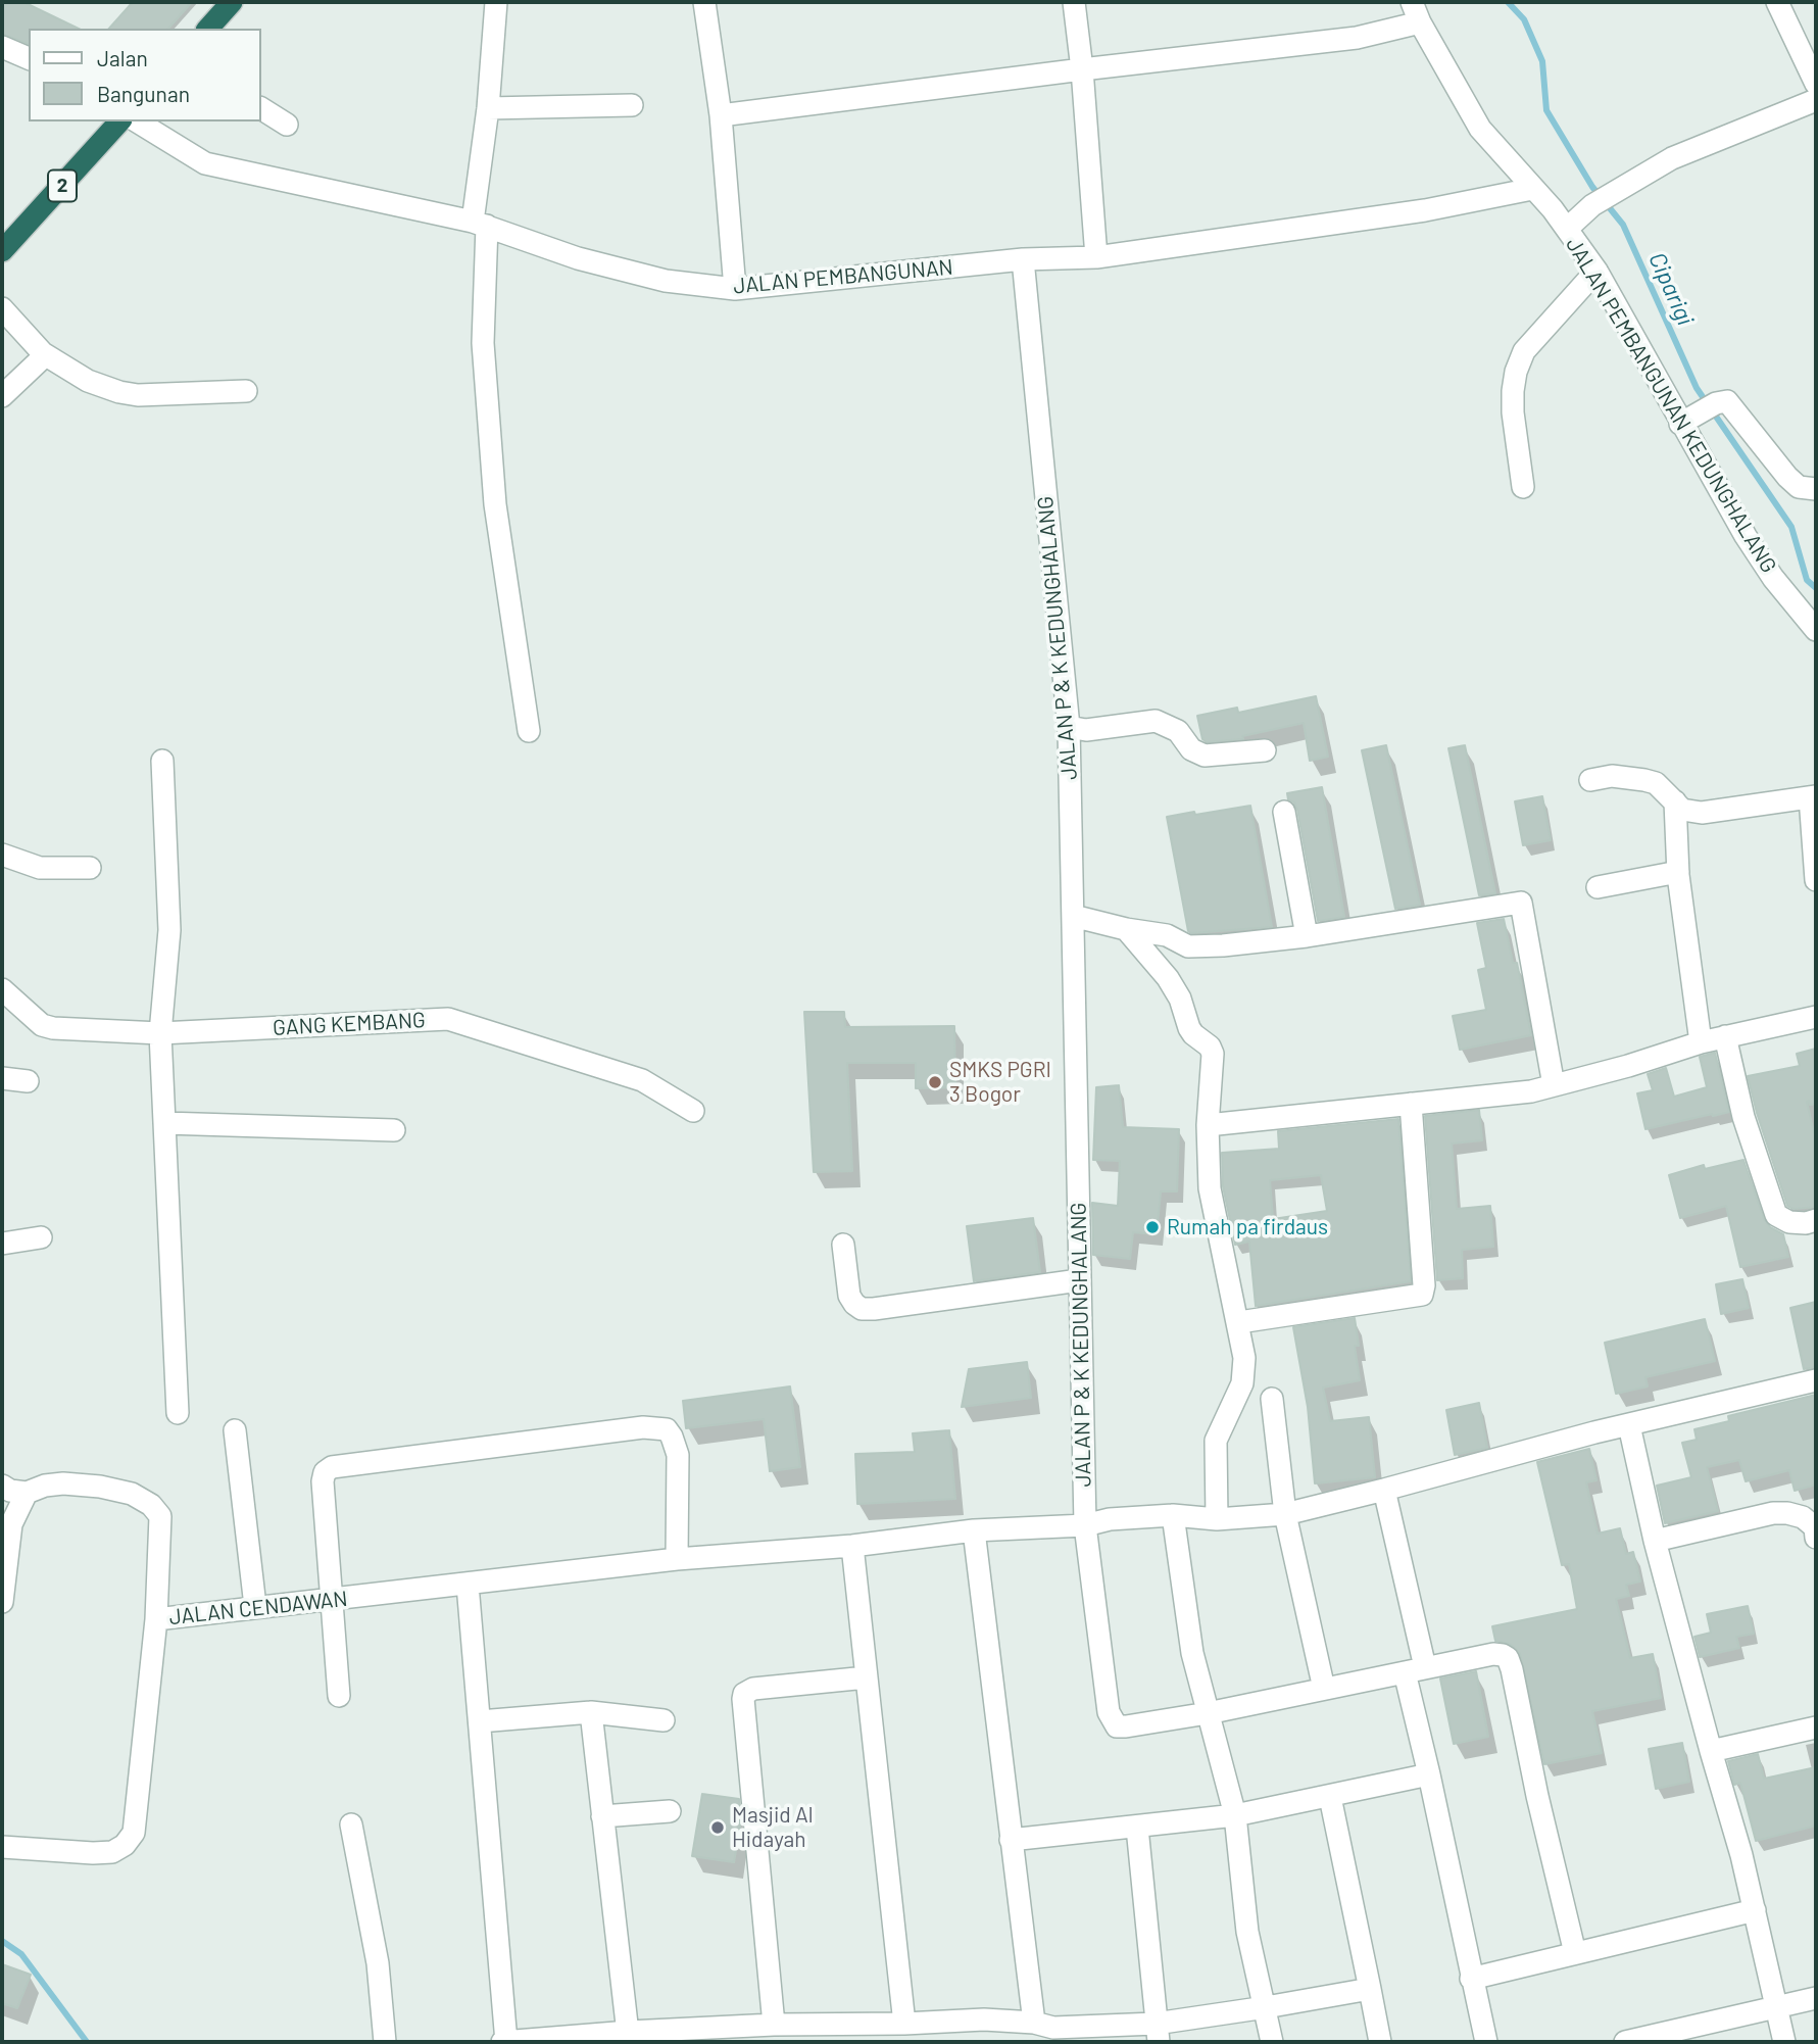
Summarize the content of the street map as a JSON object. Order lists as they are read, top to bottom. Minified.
{"streets":{"highway":["2"],"street":["JALAN PEMBANGUNAN","JALAN PEMBANGUNAN KEDUNGHALANG","JALAN P & K KEDUNGHALANG","GANG KEMBANG","JALAN CENDAWAN"]},"crossings":[["JALAN PEMBANGUNAN","JALAN PEMBANGUNAN KEDUNGHALANG"],["JALAN PEMBANGUNAN","JALAN P & K KEDUNGHALANG"],["JALAN P & K KEDUNGHALANG","JALAN CENDAWAN"]],"water":["Ciparigi"],"places":["SMKS PGRI 3 Bogor","Rumah pa firdaus","Masjid Al Hidayah"],"legend":["Jalan","Bangunan"]}
